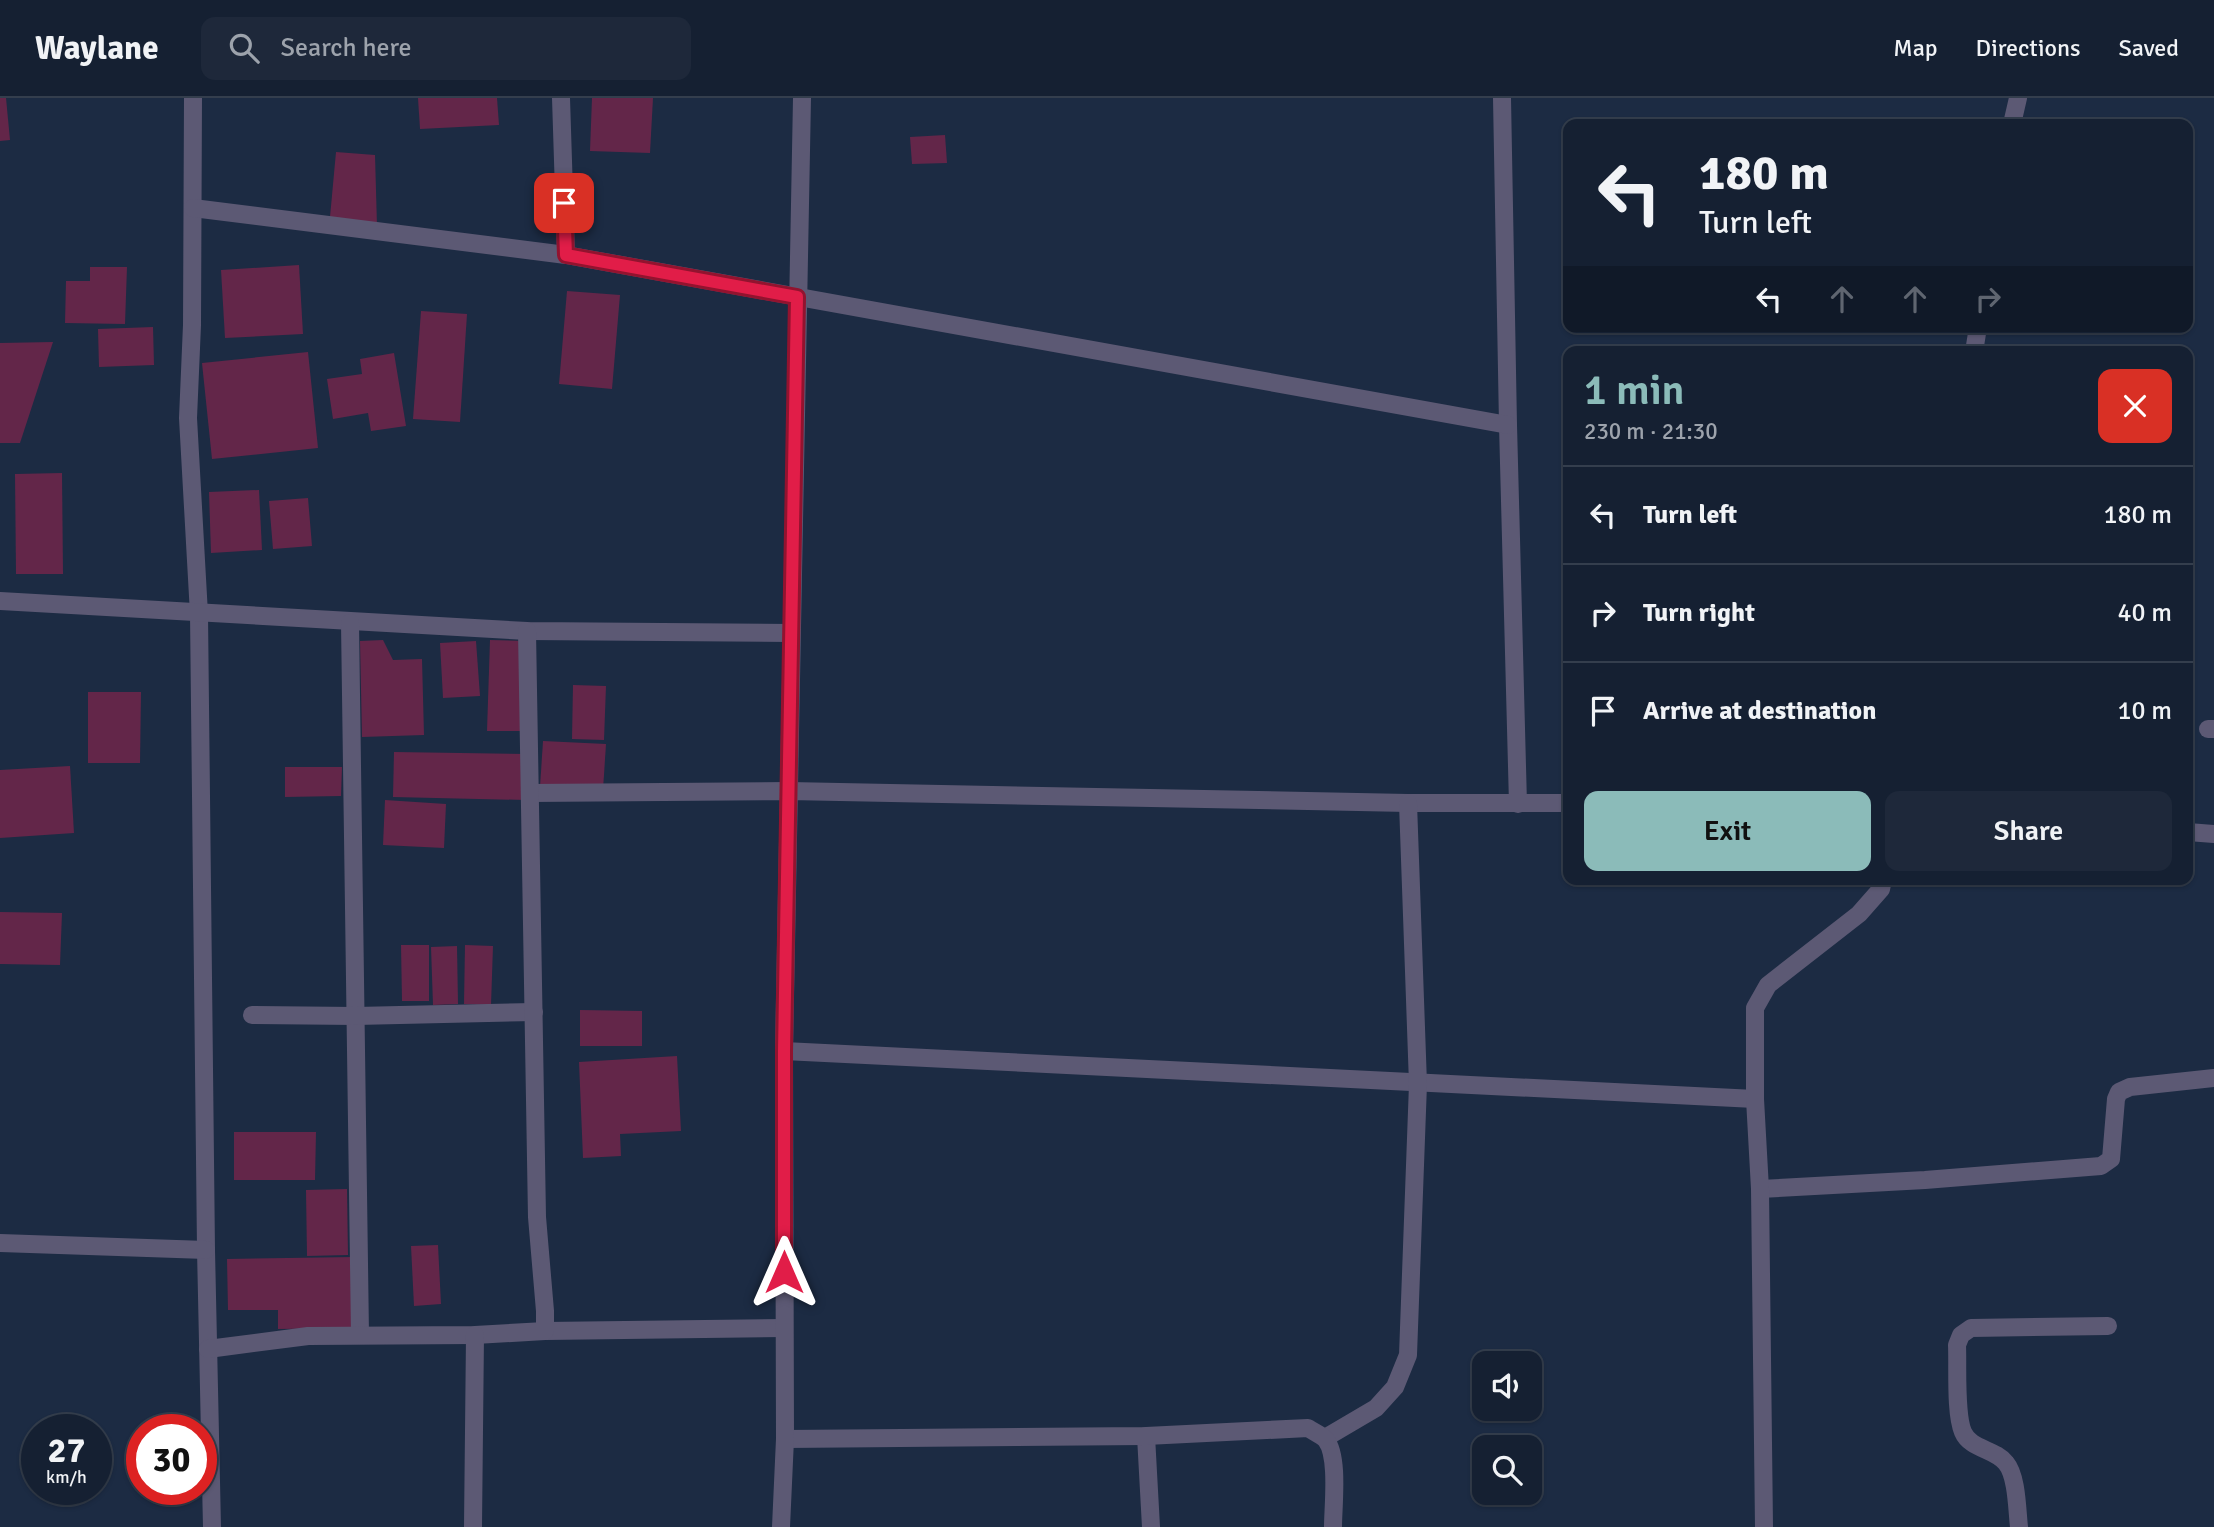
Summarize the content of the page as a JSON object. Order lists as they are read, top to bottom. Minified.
{"page":{"header":"Waylane","search":"Search here","nav":["Map","Directions","Saved"],"turn":["180 m","Turn left"],"heading":["1 min","230 m · 21:30"],"list":[{"name":"Turn left","value":"180 m"},{"name":"Turn right","value":"40 m"},{"name":"Arrive at destination","value":"10 m"}],"buttons":["Exit","Share"],"speed":"27 km/h","limit":"30"}}
